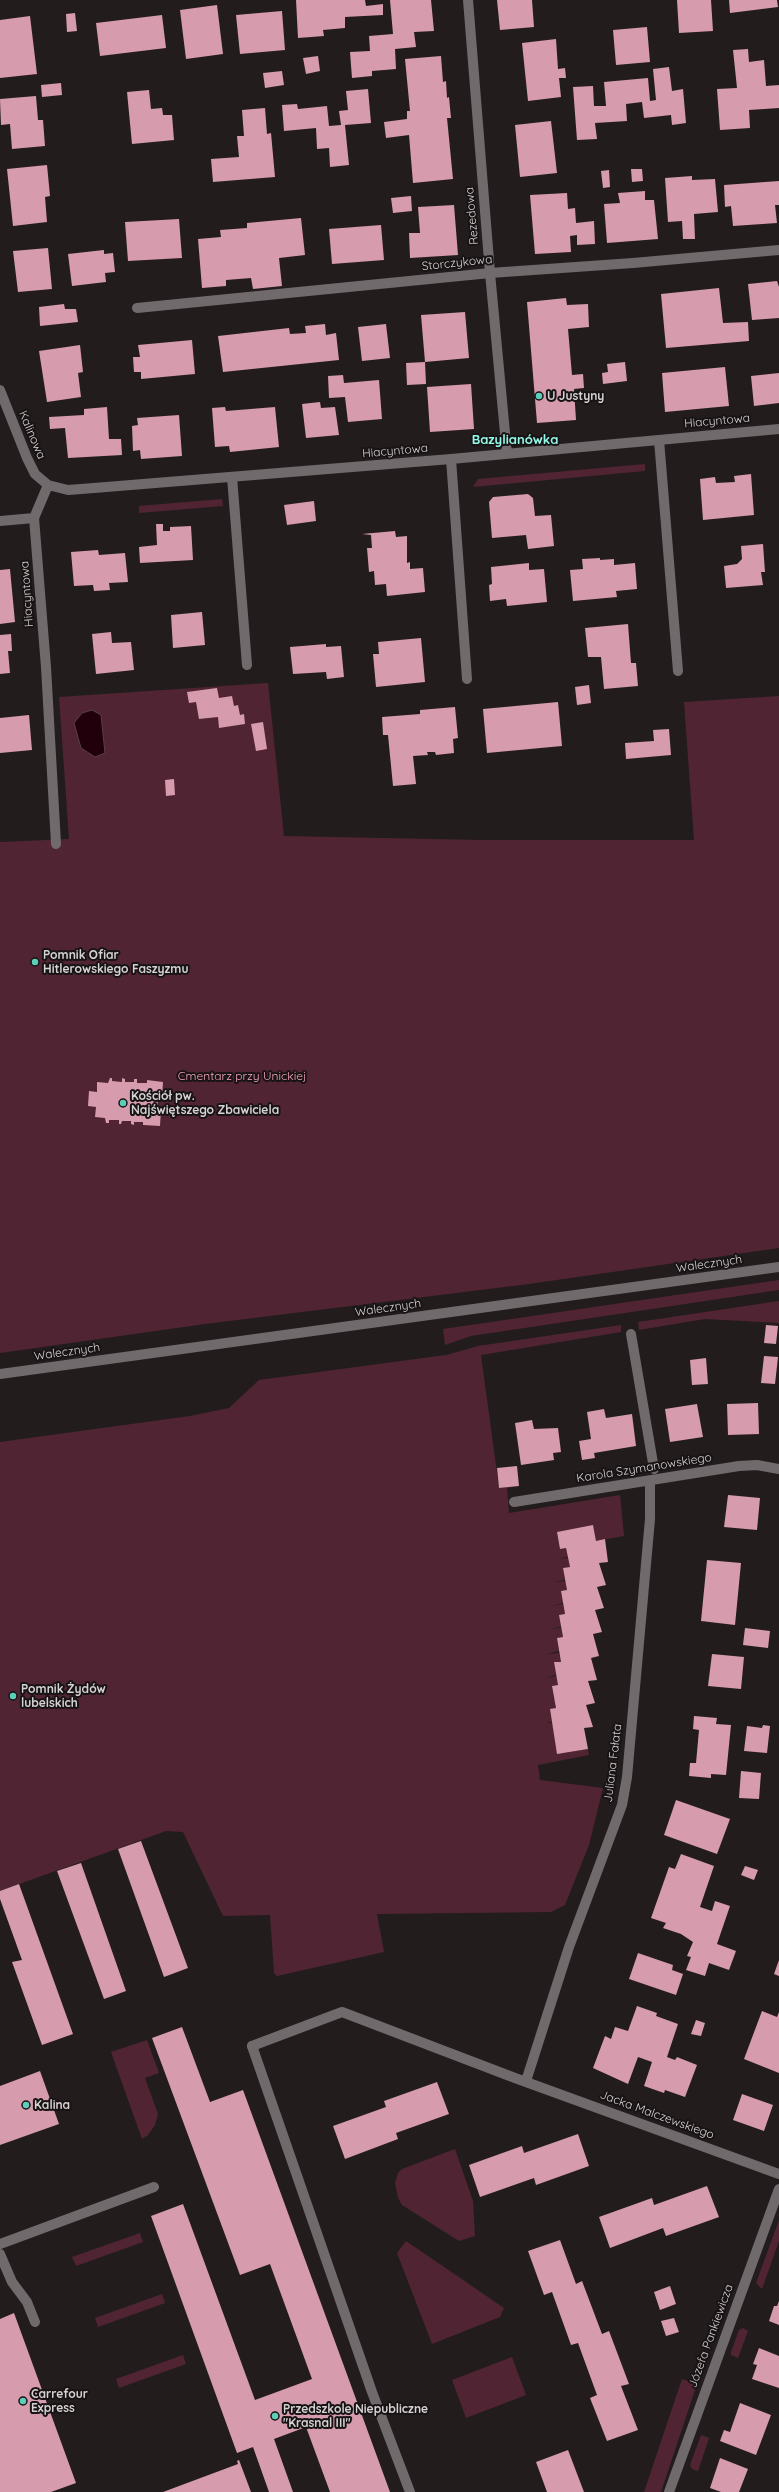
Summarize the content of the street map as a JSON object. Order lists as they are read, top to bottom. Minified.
{"streets":{"street":["Rezedowa","Storczykowa","Hiacyntowa","Kalinowa","Walecznych","Karola Szymanowskiego","Juliana Fałata","Jacka Malczewskiego","Józefa Pankiewicza"]},"crossings":[["Rezedowa","Storczykowa"],["Rezedowa","Hiacyntowa"],["Hiacyntowa","Kalinowa"],["Karola Szymanowskiego","Juliana Fałata"],["Juliana Fałata","Jacka Malczewskiego"]],"districts":["Bazylianówka"],"parks":["Cmentarz przy Unickiej"],"places":["U Justyny","Pomnik Ofiar Hitlerowskiego Faszyzmu","Kościół pw. Najświętszego Zbawiciela","Pomnik Żydów lubelskich","Kalina","Carrefour Express","Przedszkole Niepubliczne \"Krasnal III\""]}
